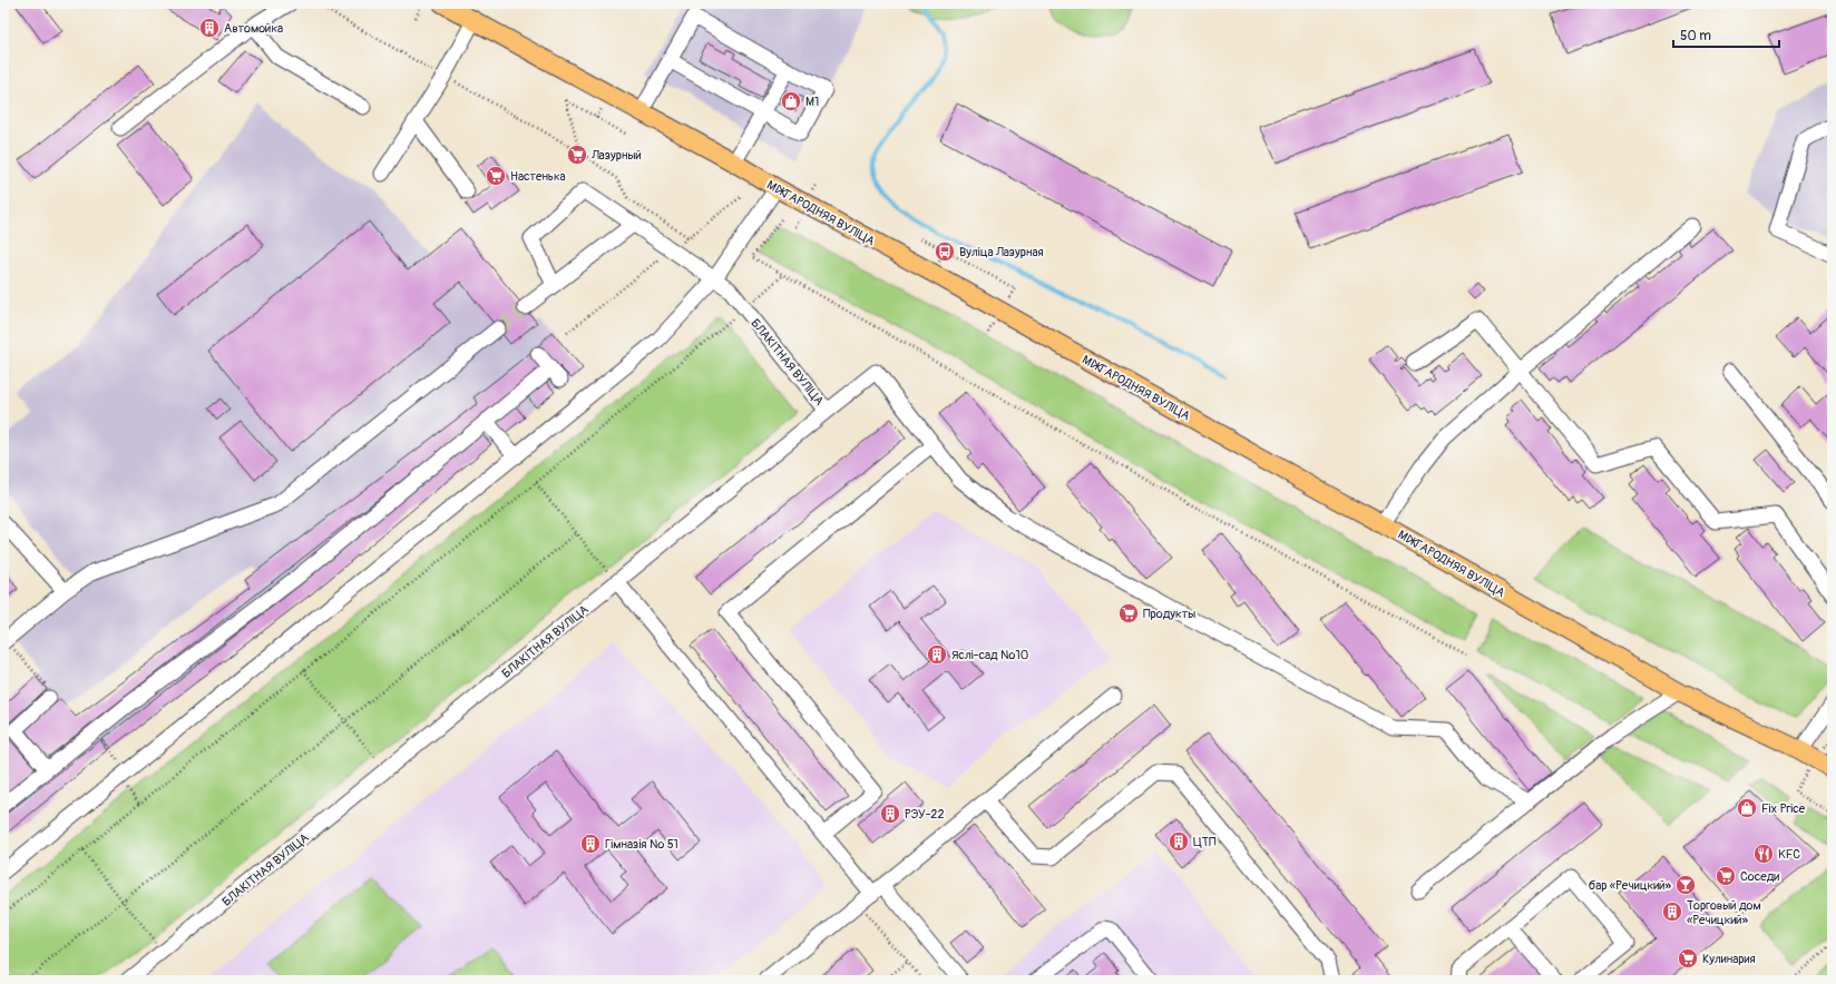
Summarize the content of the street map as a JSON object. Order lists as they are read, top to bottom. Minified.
{"streets":{"main road":["МІЖГАРОДНЯЯ ВУЛІЦА"],"street":["БЛАКІТНАЯ ВУЛІЦА"]},"places":{"building":["Автомойка","Яслі-сад №10","РЭУ-22","ЦТП","Гімназія № 51","Торговый дом «Речицкий»"],"shop":["М1","Fix Price"],"supermarket":["Лазурный","Настенька","Продукты","Соседи","Кулинария"],"bus stop":["Вуліца Лазурная"],"restaurant":["KFC"],"bar":["бар «Речицкий»"]},"scale_bar":"50 m"}
